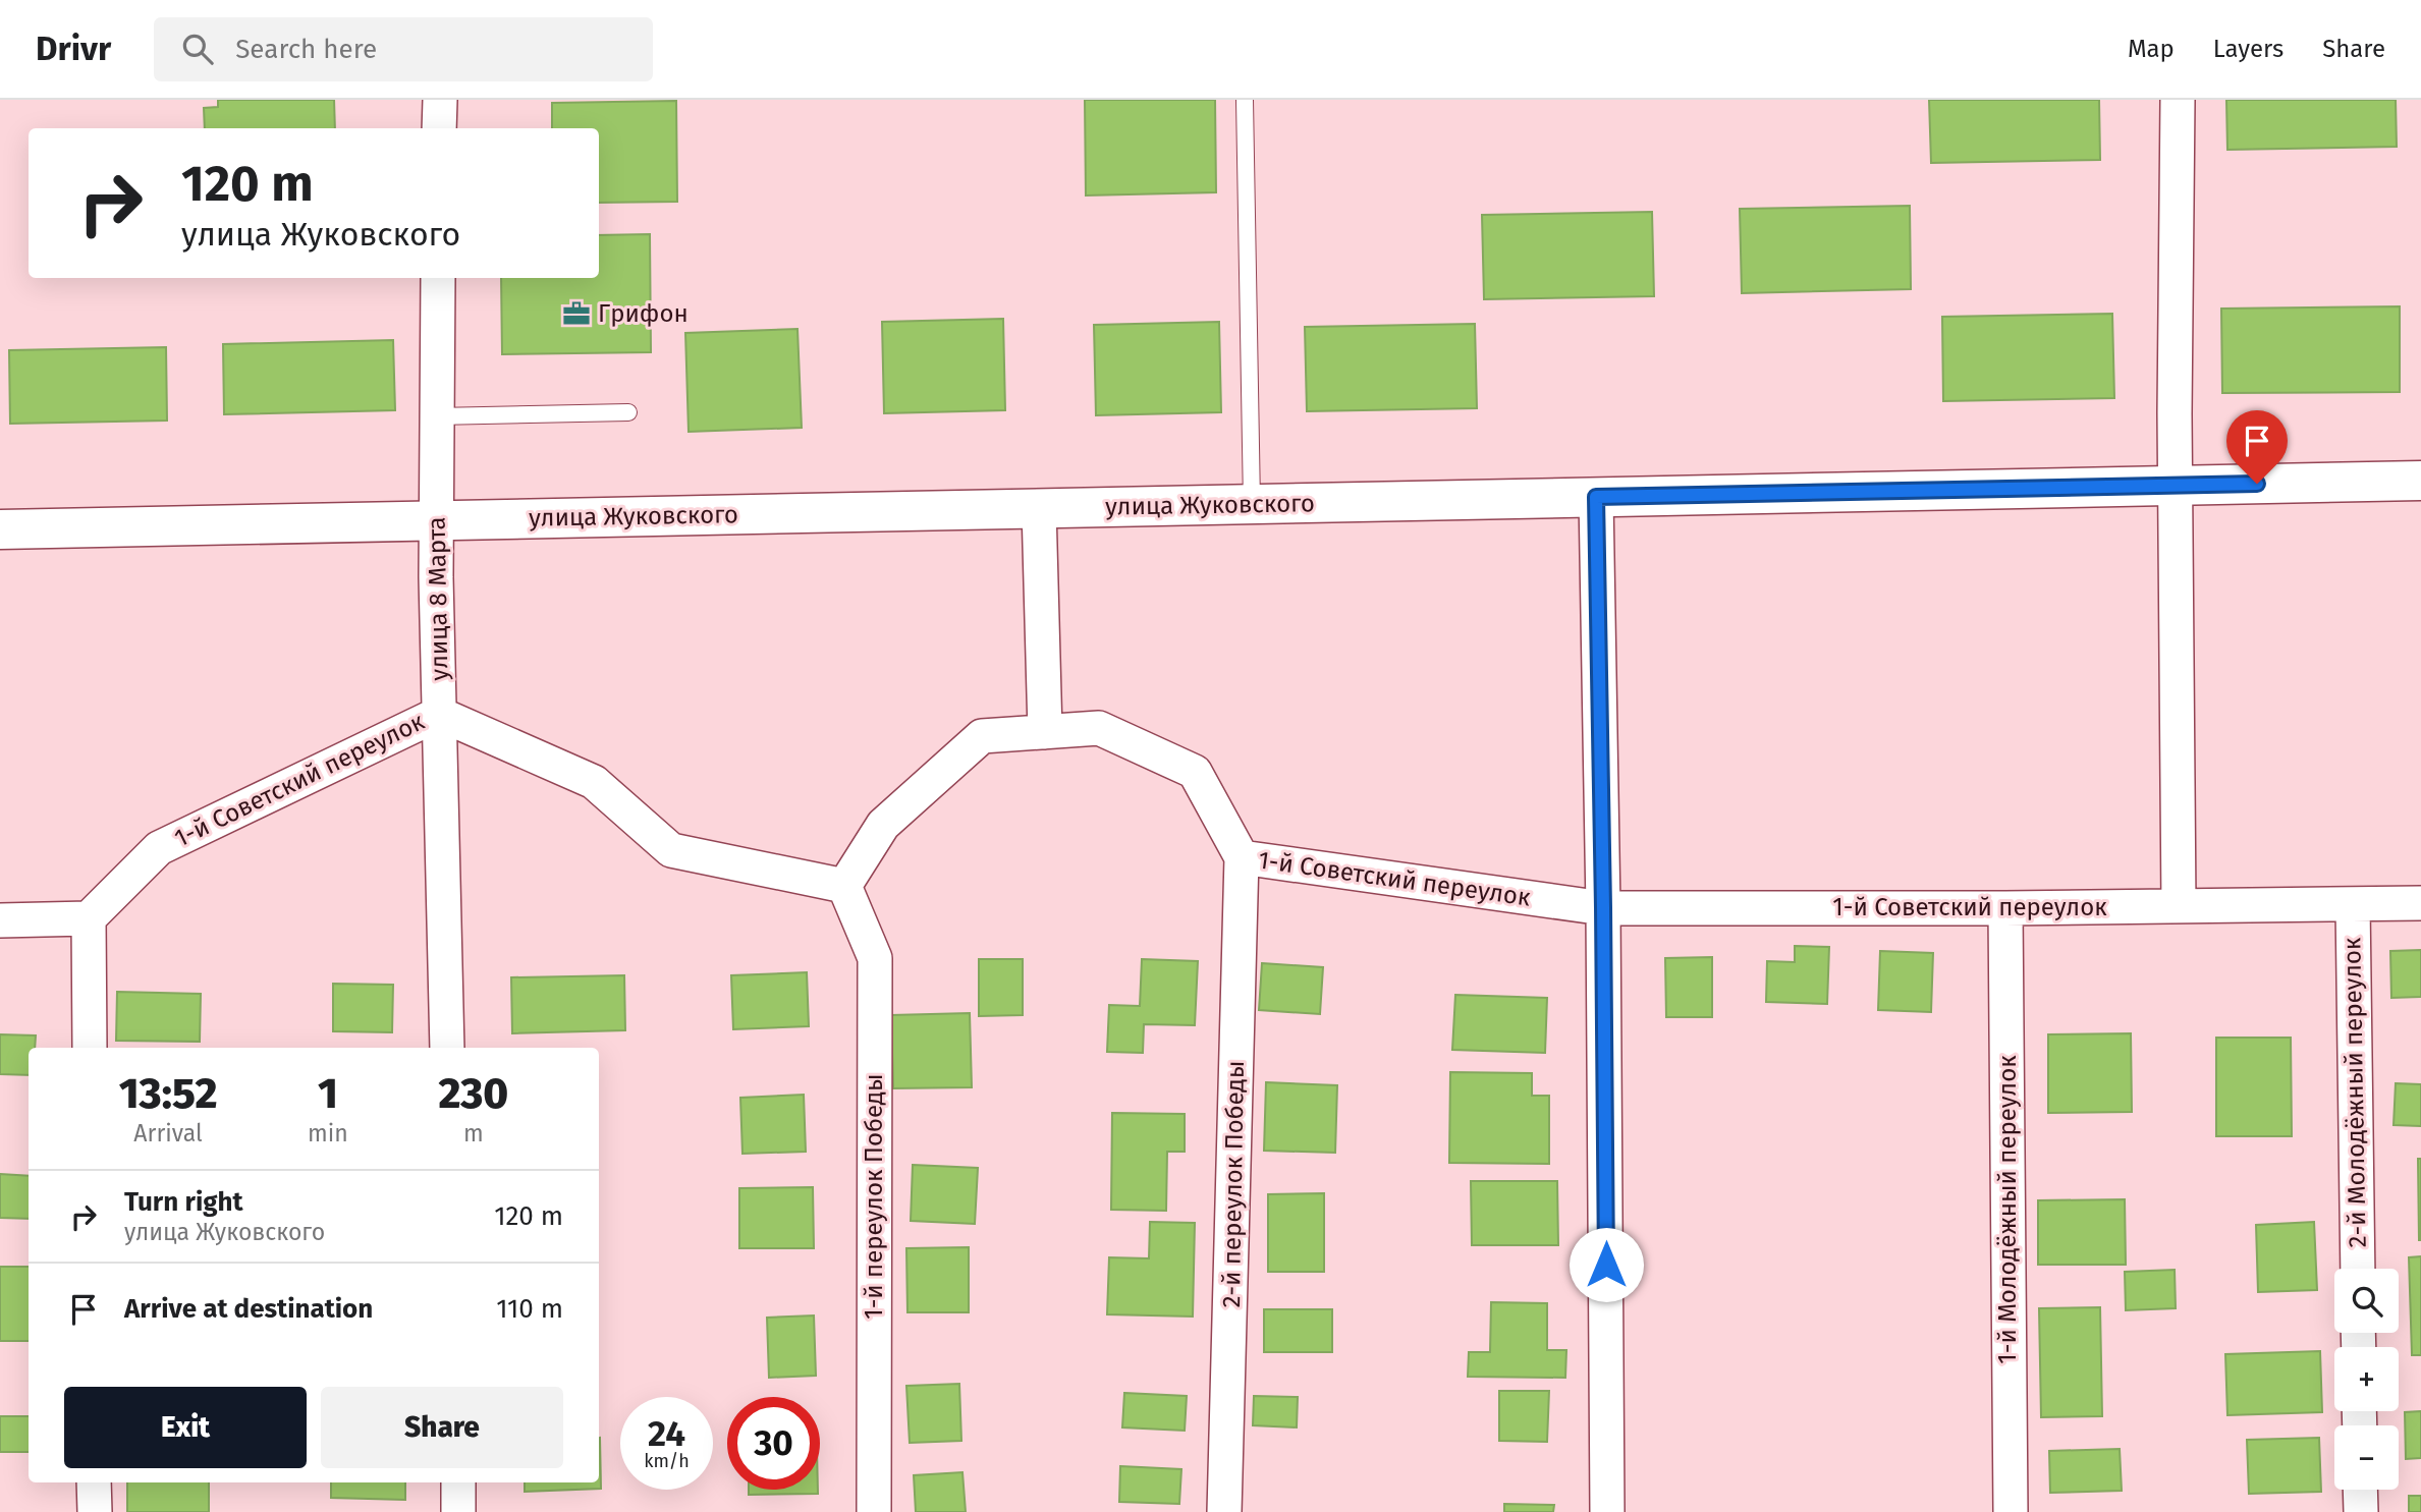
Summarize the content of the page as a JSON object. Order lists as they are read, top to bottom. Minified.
{"streets":{"street":["улица Жуковского","улица 8 Марта","1-й Советский переулок","2-й Молодёжный переулок","2-й переулок Победы","1-й переулок Победы","1-й Молодёжный переулок"]},"crossings":[["улица Жуковского","улица 8 Марта"],["улица 8 Марта","1-й Советский переулок"],["1-й Советский переулок","2-й Молодёжный переулок"],["1-й Советский переулок","2-й переулок Победы"],["1-й Советский переулок","1-й переулок Победы"],["1-й Советский переулок","1-й Молодёжный переулок"]],"places":{"office":["Грифон"]},"page":{"header":"Drivr","search":"Search here","nav":["Map","Layers","Share"],"turn":["120 m","улица Жуковского"],"eta":["13:52","Arrival","1","min","230","m"],"list":[{"name":"Turn right","note":"улица Жуковского","value":"120 m"},{"name":"Arrive at destination","value":"110 m"}],"map_buttons":["+","−"],"buttons":["Exit","Share"],"speed":"24 km/h","limit":"30"}}
